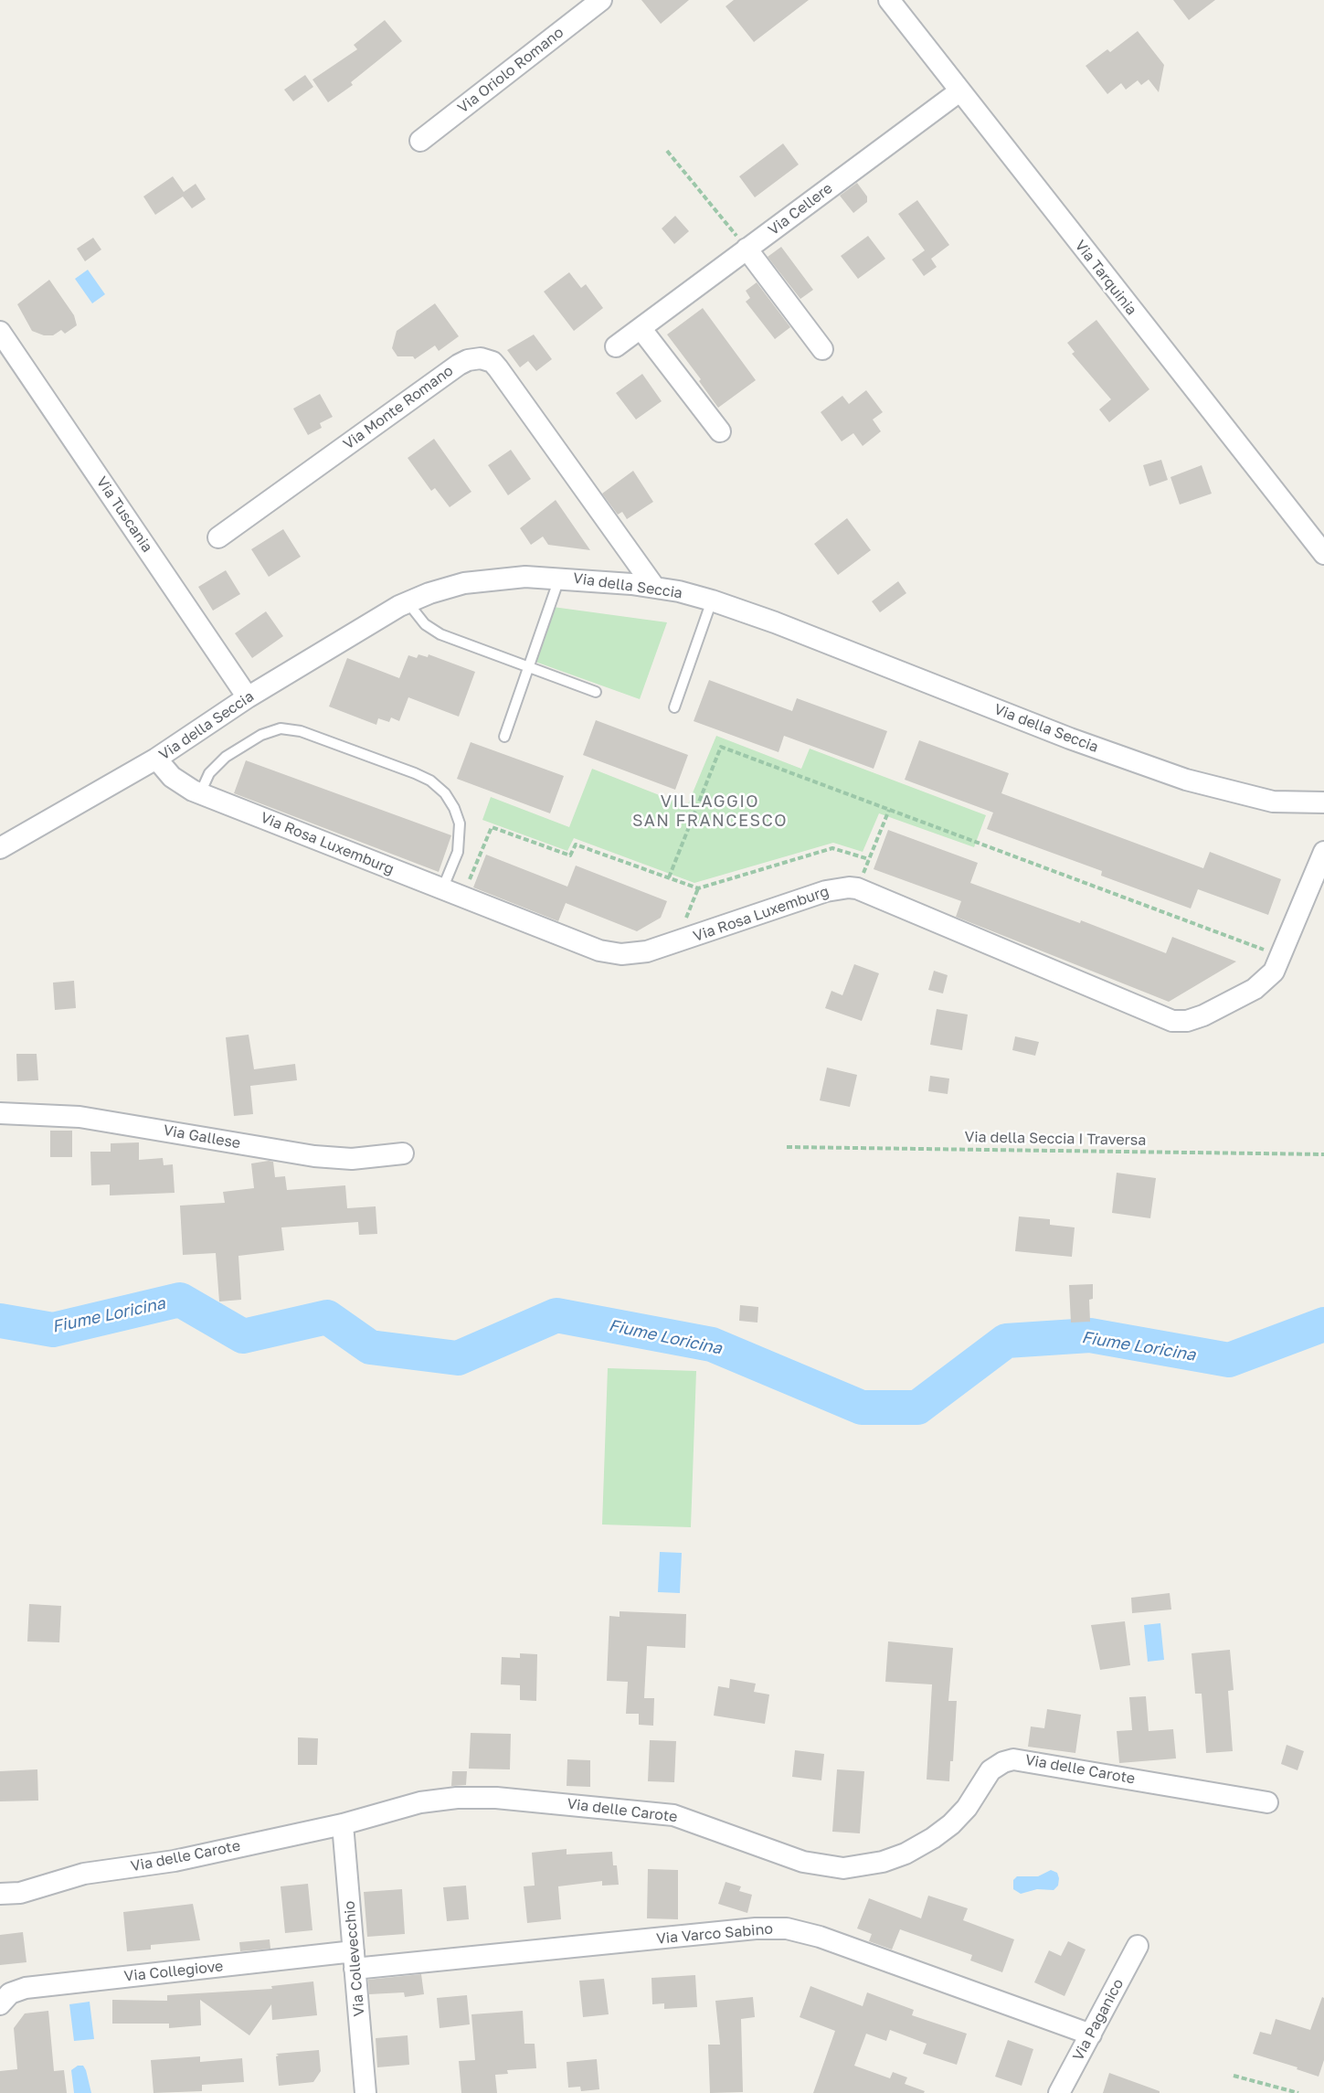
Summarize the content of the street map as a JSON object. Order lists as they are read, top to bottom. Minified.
{"streets":{"street":["Via Oriolo Romano","Via Cellere","Via Tarquinia","Via Monte Romano","Via Tuscania","Via della Seccia","Via Rosa Luxemburg","Via Gallese","Via delle Carote","Via Varco Sabino","Via Collevecchio","Via Collegiove","Via Paganico"],"path":["Via della Seccia I Traversa"]},"crossings":[["Via Cellere","Via Tarquinia"],["Via Monte Romano","Via della Seccia"],["Via Tuscania","Via della Seccia"],["Via della Seccia","Via Rosa Luxemburg"],["Via delle Carote","Via Collevecchio"],["Via Varco Sabino","Via Collevecchio"],["Via Varco Sabino","Via Collegiove"],["Via Varco Sabino","Via Paganico"],["Via Collevecchio","Via Collegiove"]],"districts":["VILLAGGIO SAN FRANCESCO"],"water":["Fiume Loricina"]}
